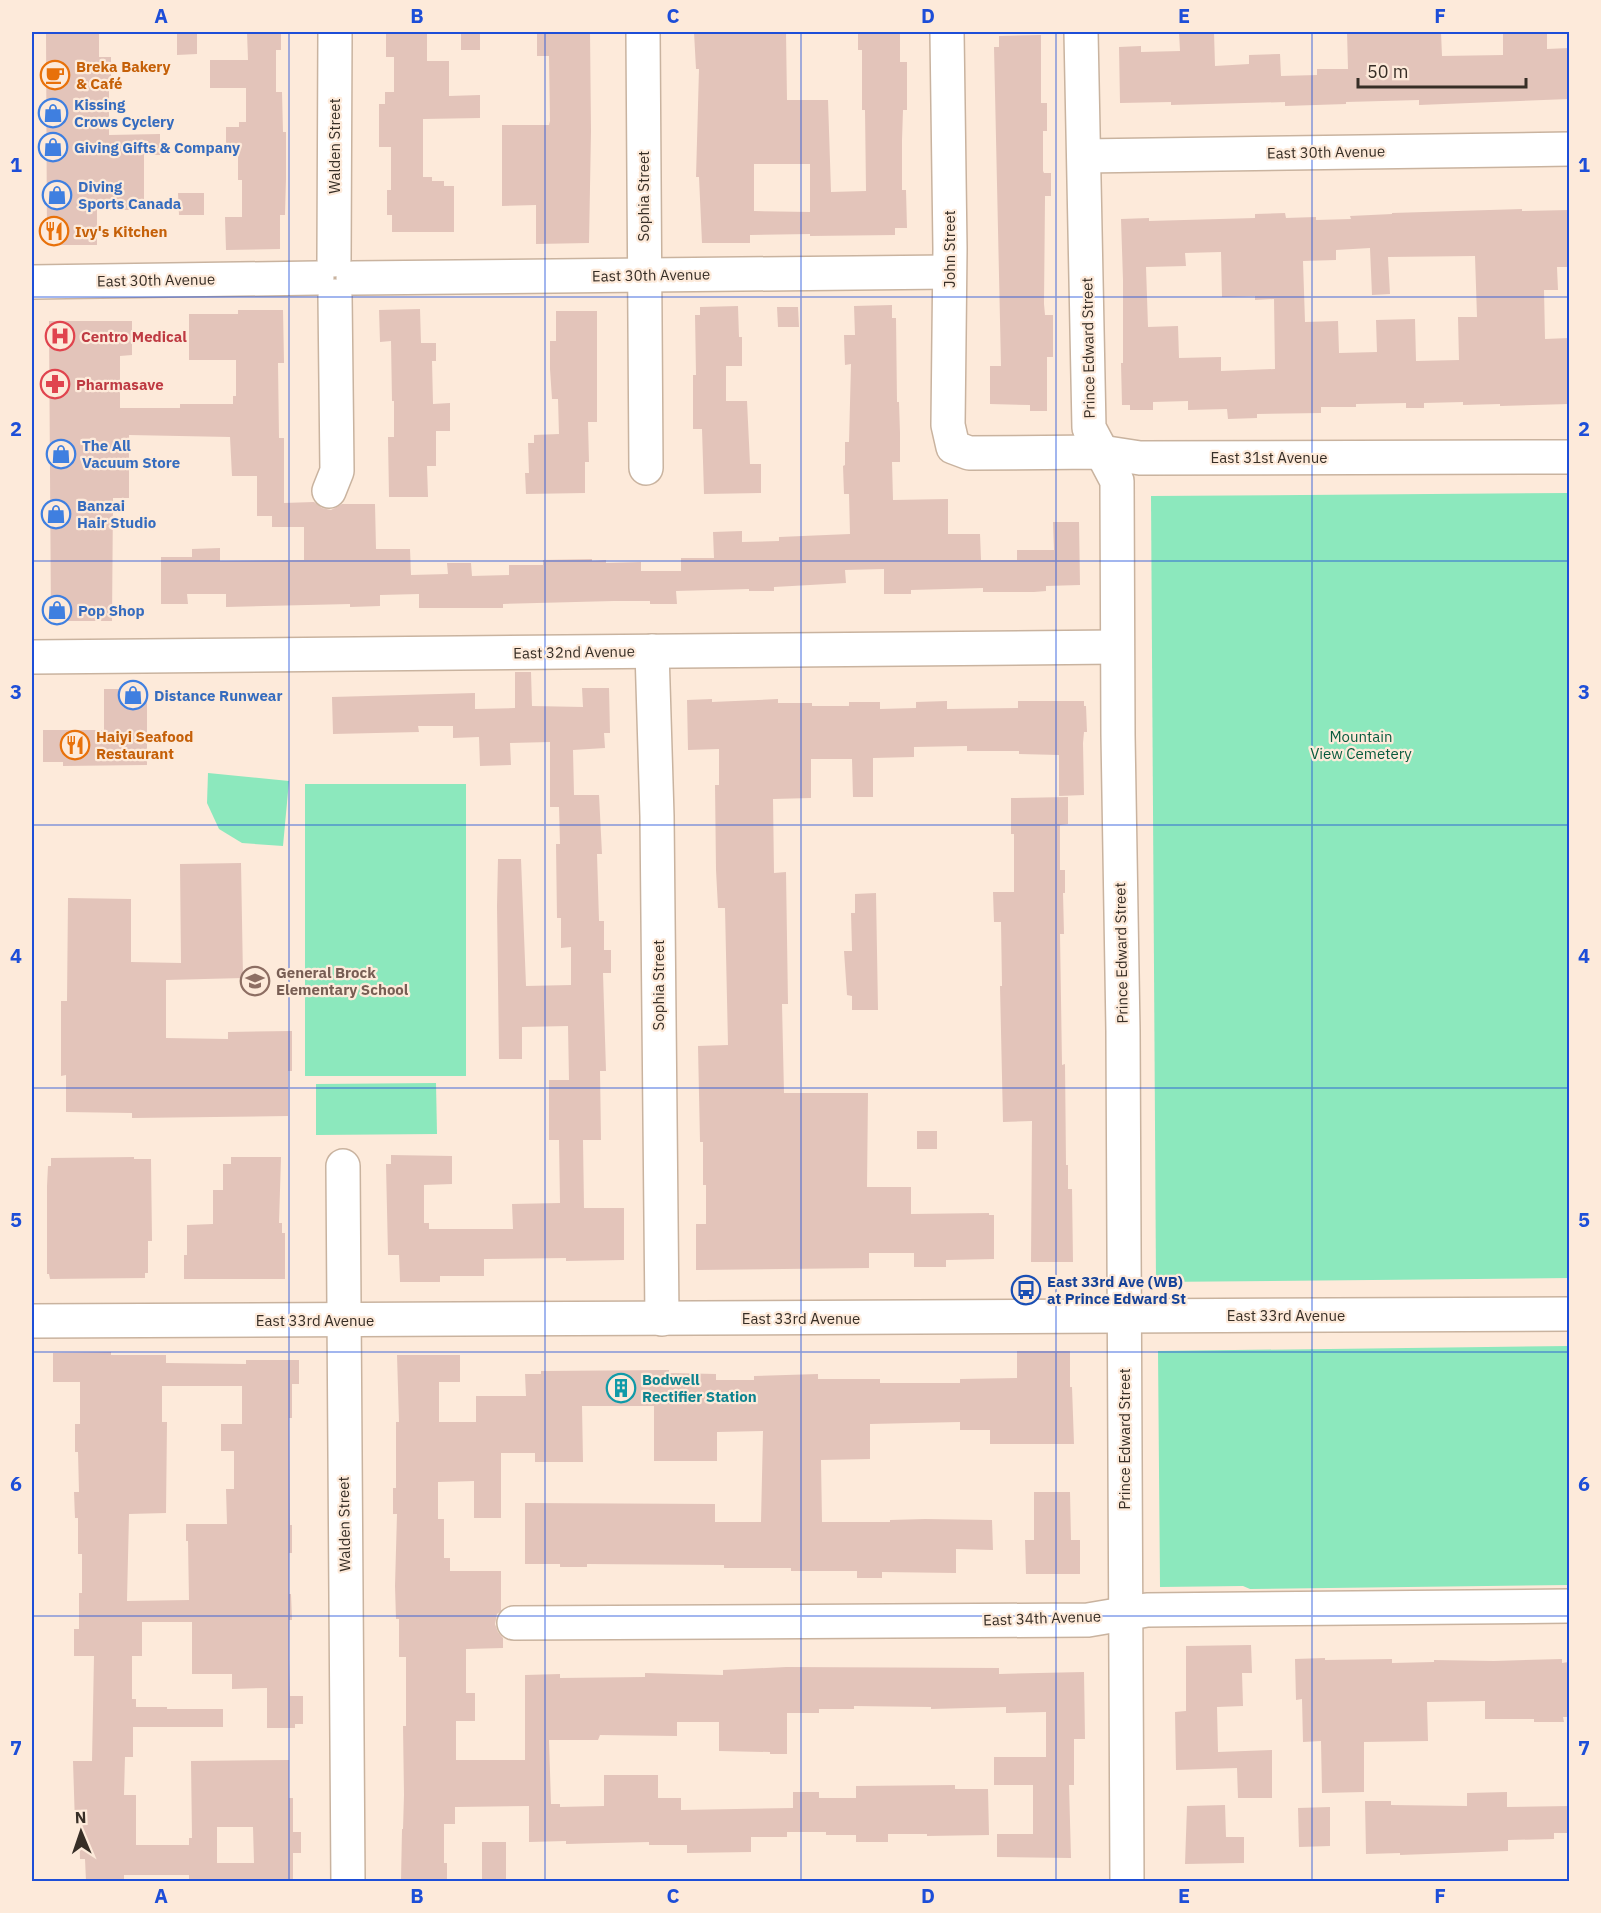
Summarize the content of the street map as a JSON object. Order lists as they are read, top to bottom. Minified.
{"streets":{"street":["Walden Street","East 30th Avenue","Sophia Street","John Street","Prince Edward Street","East 31st Avenue","East 32nd Avenue","East 33rd Avenue","East 34th Avenue"]},"crossings":[["Walden Street","East 30th Avenue"],["Walden Street","East 33rd Avenue"],["East 30th Avenue","Sophia Street"],["East 30th Avenue","John Street"],["East 30th Avenue","Prince Edward Street"],["Sophia Street","East 32nd Avenue"],["Sophia Street","East 33rd Avenue"],["John Street","East 31st Avenue"],["Prince Edward Street","East 31st Avenue"],["Prince Edward Street","East 32nd Avenue"],["Prince Edward Street","East 33rd Avenue"],["Prince Edward Street","East 34th Avenue"]],"parks":["Mountain View Cemetery"],"places":{"cafe":["Breka Bakery & Café"],"shop":["Kissing Crows Cyclery","Giving Gifts & Company","Diving Sports Canada","The All Vacuum Store","Banzai Hair Studio","Pop Shop","Distance Runwear"],"restaurant":["Ivy's Kitchen","Haiyi Seafood Restaurant"],"hospital":["Centro Medical"],"pharmacy":["Pharmasave"],"school or university":["General Brock Elementary School"],"bus stop":["East 33rd Ave (WB) at Prince Edward St"],"building":["Bodwell Rectifier Station"]},"scale_bar":"50 m","north":"top","grid":{"columns":["A","B","C","D","E","F"],"rows":["1","2","3","4","5","6","7"]}}
